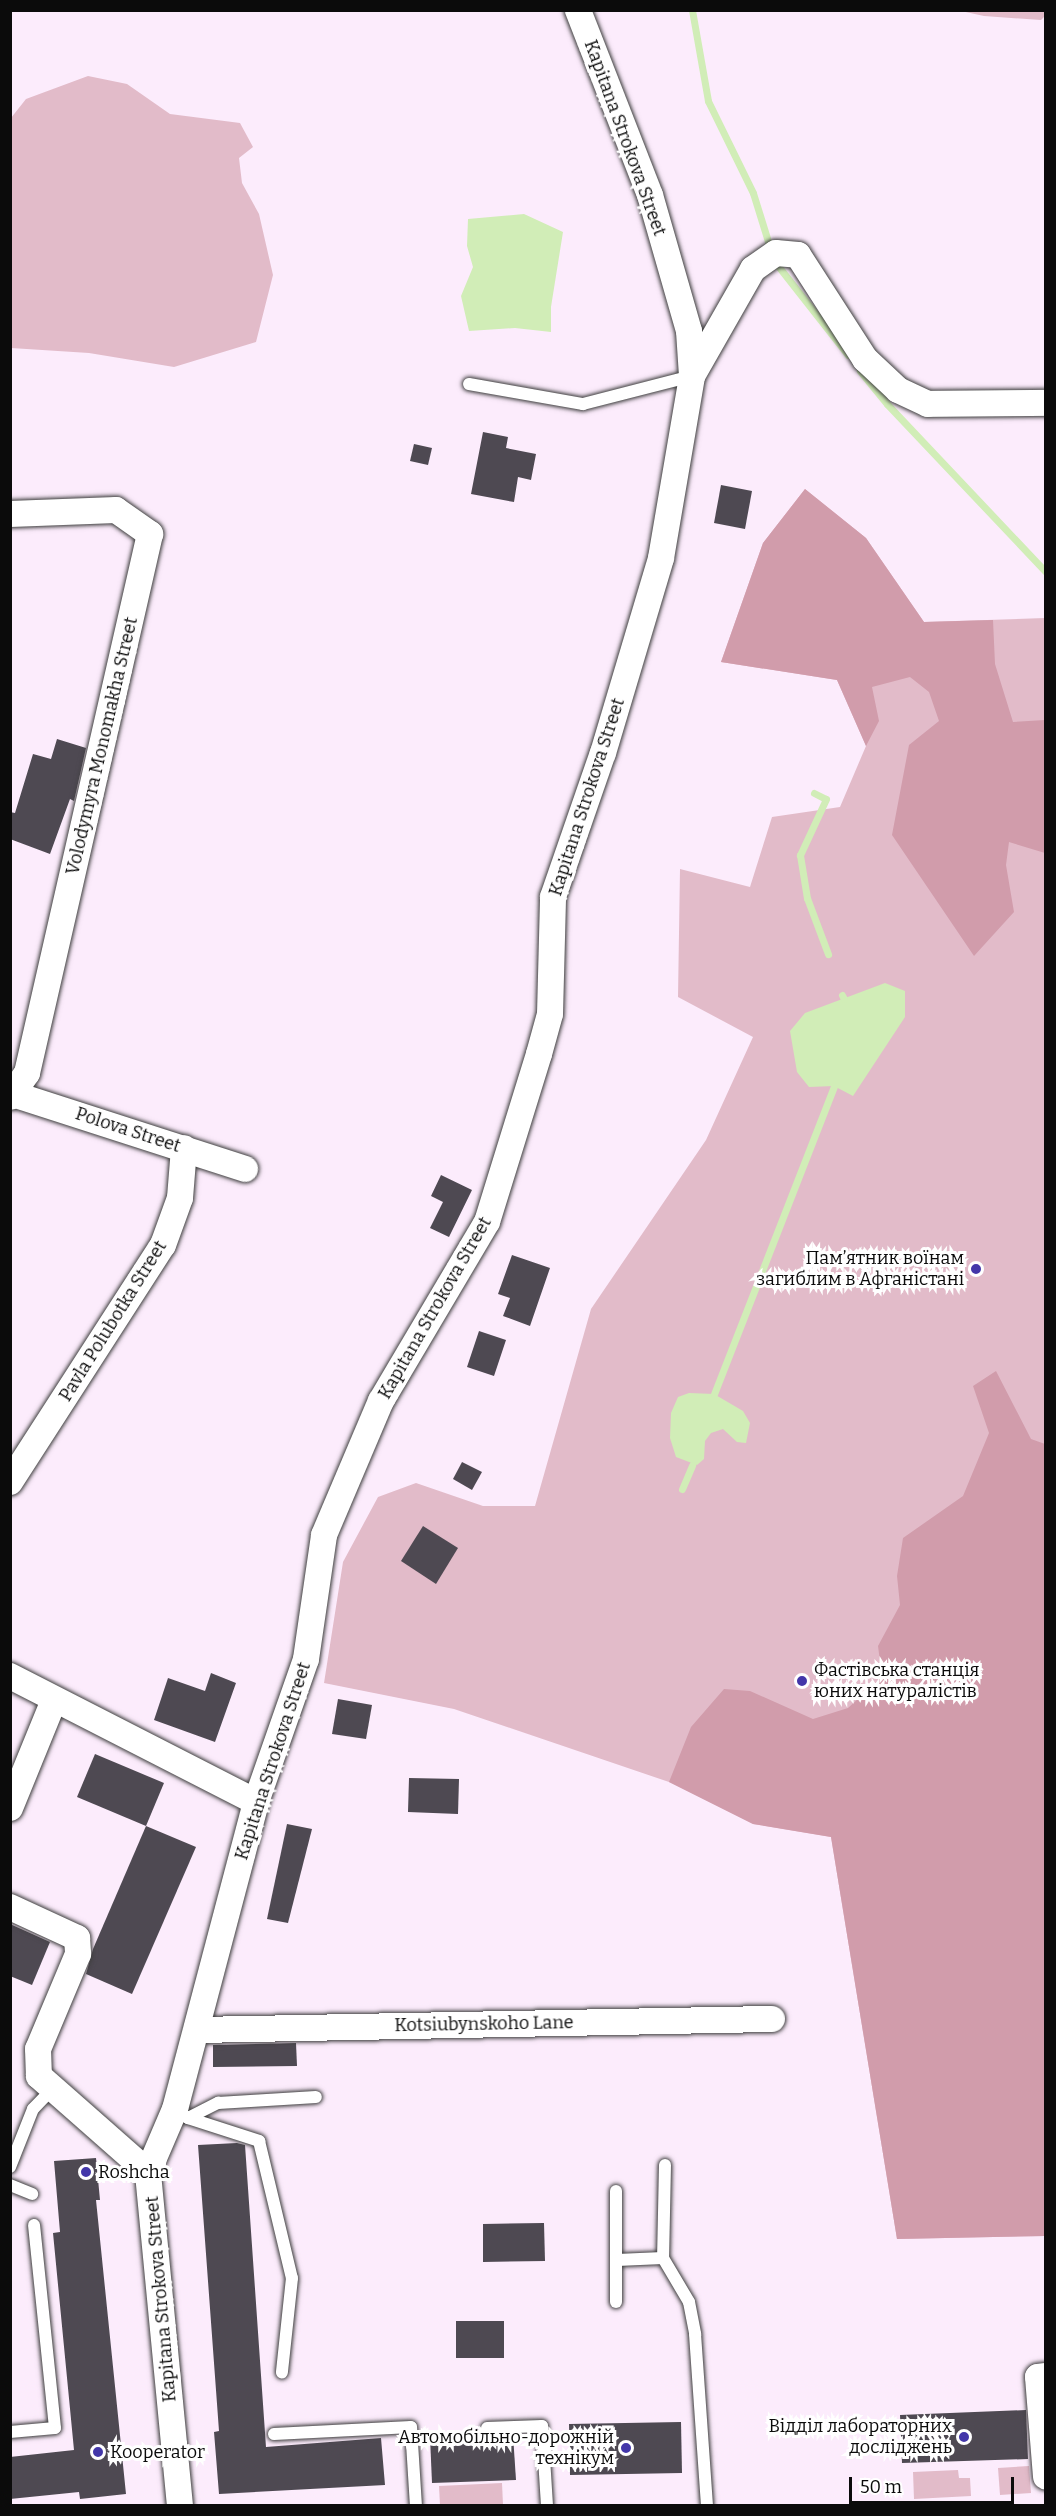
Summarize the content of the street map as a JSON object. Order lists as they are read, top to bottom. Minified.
{"streets":{"street":["Kapitana Strokova Street","Volodymyra Monomakha Street","Polova Street","Pavla Polubotka Street","Kotsiubynskoho Lane"]},"crossings":[["Kapitana Strokova Street","Kotsiubynskoho Lane"],["Volodymyra Monomakha Street","Polova Street"],["Polova Street","Pavla Polubotka Street"]],"places":["Пам’ятник воїнам загиблим в Афганістані","Фастівська станція юних натуралістів","Roshcha","Відділ лабораторних досліджень","Автомобільно-дорожній технікум","Kooperator"],"scale_bar":"50 m"}
